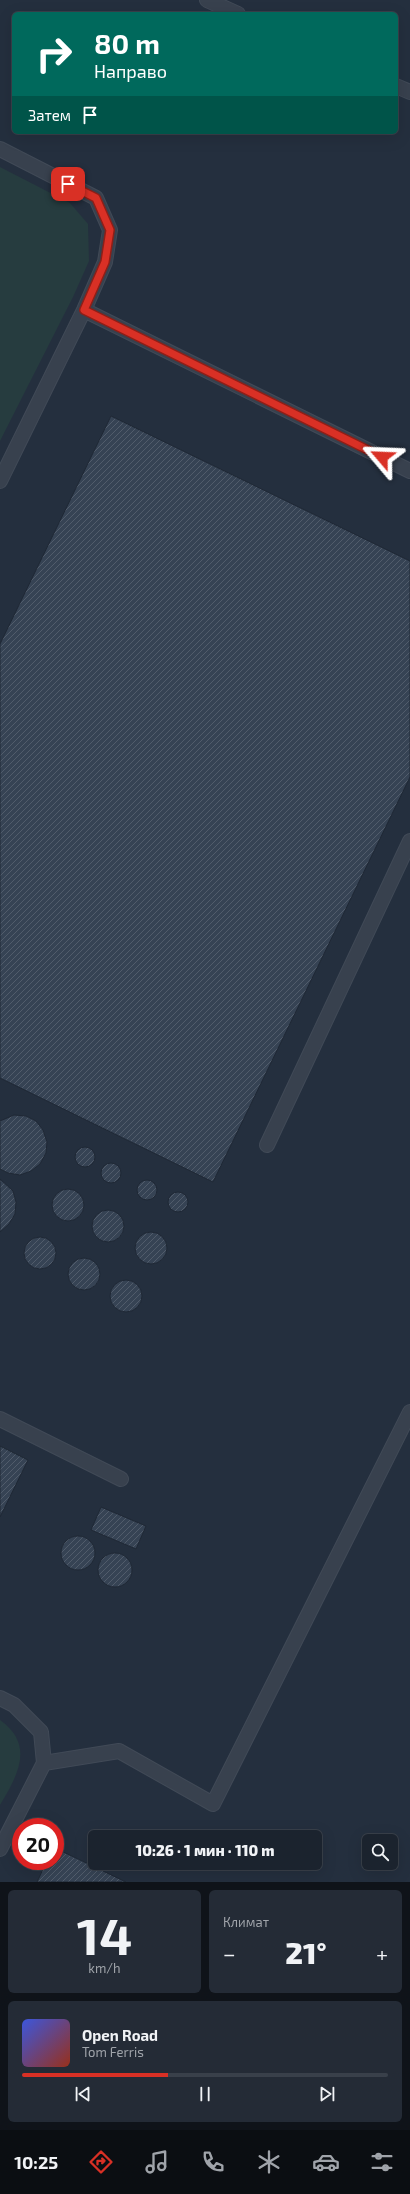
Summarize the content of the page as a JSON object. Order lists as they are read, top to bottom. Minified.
{"page":{"turn":["80 m","Направо"],"then":"Затем","limit":"20","trip":"10:26 · 1 мин · 110 m","tile":[["14","km/h"],"Климат"],"heat":["−","21°","+"],"song":["Open Road","Tom Ferris"],"tabs":"10:25"}}
